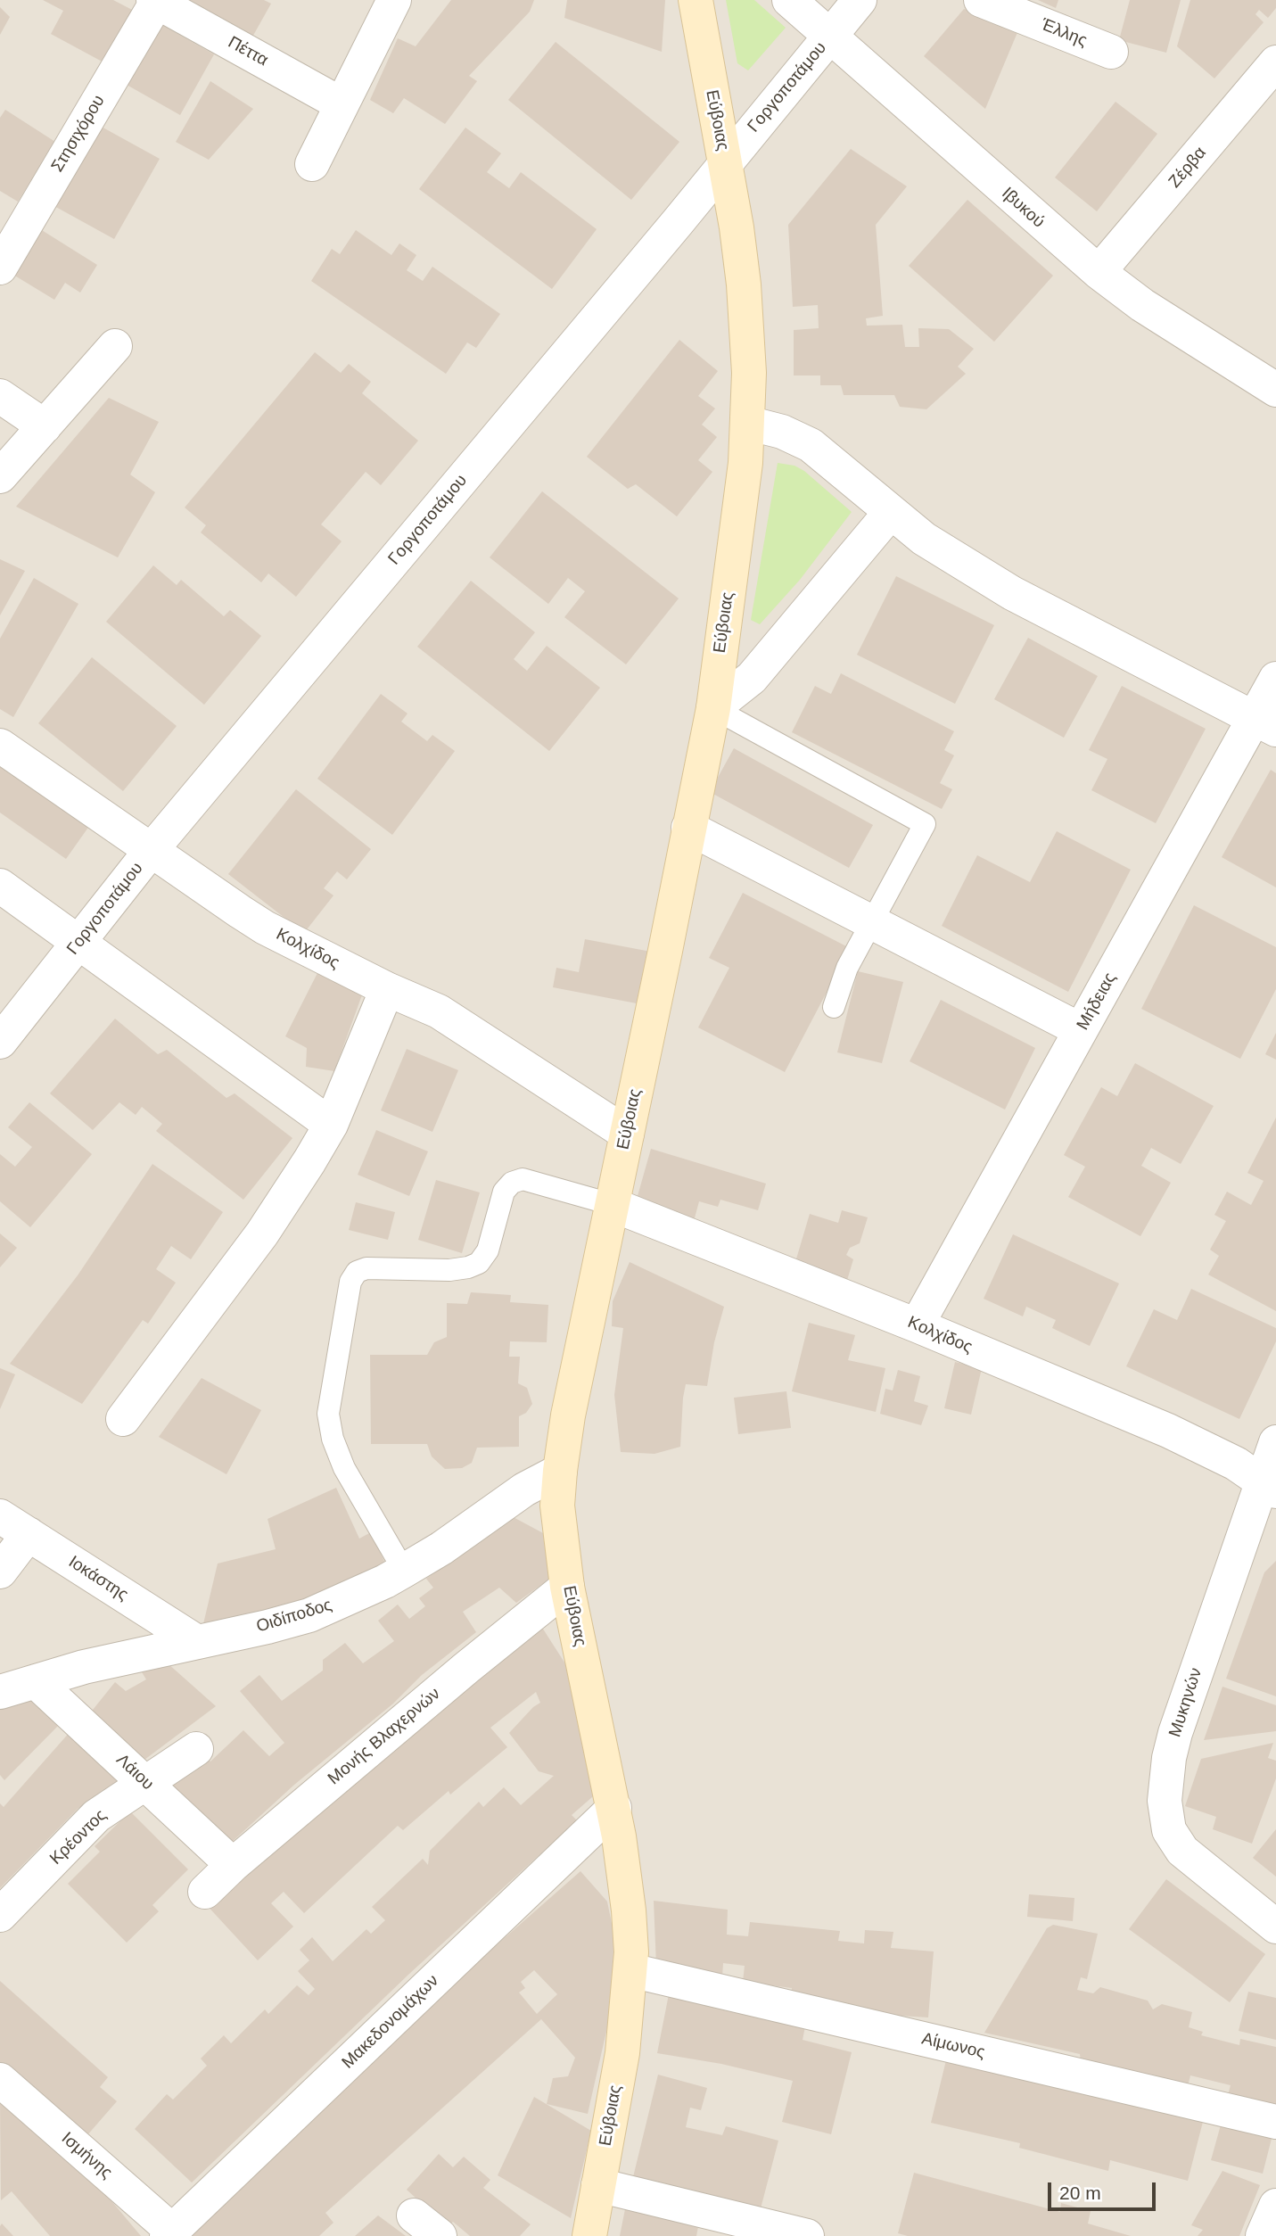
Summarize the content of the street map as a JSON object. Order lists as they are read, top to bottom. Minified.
{"streets":{"main road":["Εύβοιας"],"street":["Έλλης","Πέττα","Γοργοποτάμου","Στησιχόρου","Ζέρβα","Ιβυκού","Κολχίδος","Μήδειας","Ιοκάστης","Οιδίποδος","Μυκηνών","Μονής Βλαχερνών","Λάιου","Κρέοντος","Μακεδονομάχων","Αίμωνος","Ισμήνης"]},"crossings":[["Πέττα","Στησιχόρου"],["Γοργοποτάμου","Εύβοιας"],["Γοργοποτάμου","Ιβυκού"],["Γοργοποτάμου","Κολχίδος"],["Εύβοιας","Κολχίδος"],["Εύβοιας","Οιδίποδος"],["Εύβοιας","Μονής Βλαχερνών"],["Εύβοιας","Μακεδονομάχων"],["Εύβοιας","Αίμωνος"],["Ζέρβα","Ιβυκού"],["Κολχίδος","Μήδειας"],["Κολχίδος","Μυκηνών"],["Ιοκάστης","Οιδίποδος"],["Οιδίποδος","Λάιου"],["Μονής Βλαχερνών","Λάιου"],["Λάιου","Κρέοντος"],["Μακεδονομάχων","Ισμήνης"]],"scale_bar":"20 m"}
